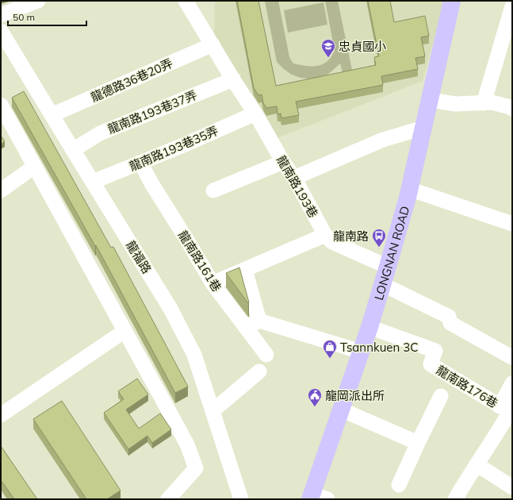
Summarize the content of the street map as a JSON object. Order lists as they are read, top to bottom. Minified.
{"streets":{"main road":["LONGNAN ROAD"],"street":["龍德路36巷20弄","龍南路193巷37弄","龍南路193巷35弄","龍南路193巷","龍福路","龍南路161巷","龍南路176巷"]},"crossings":[["龍德路36巷20弄","龍南路193巷"],["龍德路36巷20弄","龍福路"],["龍南路193巷37弄","龍南路193巷"],["龍南路193巷37弄","龍福路"],["龍南路193巷35弄","龍南路193巷"],["龍南路193巷35弄","龍福路"],["龍南路193巷35弄","龍南路161巷"],["龍南路193巷","LONGNAN ROAD"],["LONGNAN ROAD","龍南路176巷"]],"places":{"school or university":["忠貞國小"],"bus stop":["龍南路"],"shop":["Tsannkuen 3C"],"public building":["龍岡派出所"]},"scale_bar":"50 m"}
